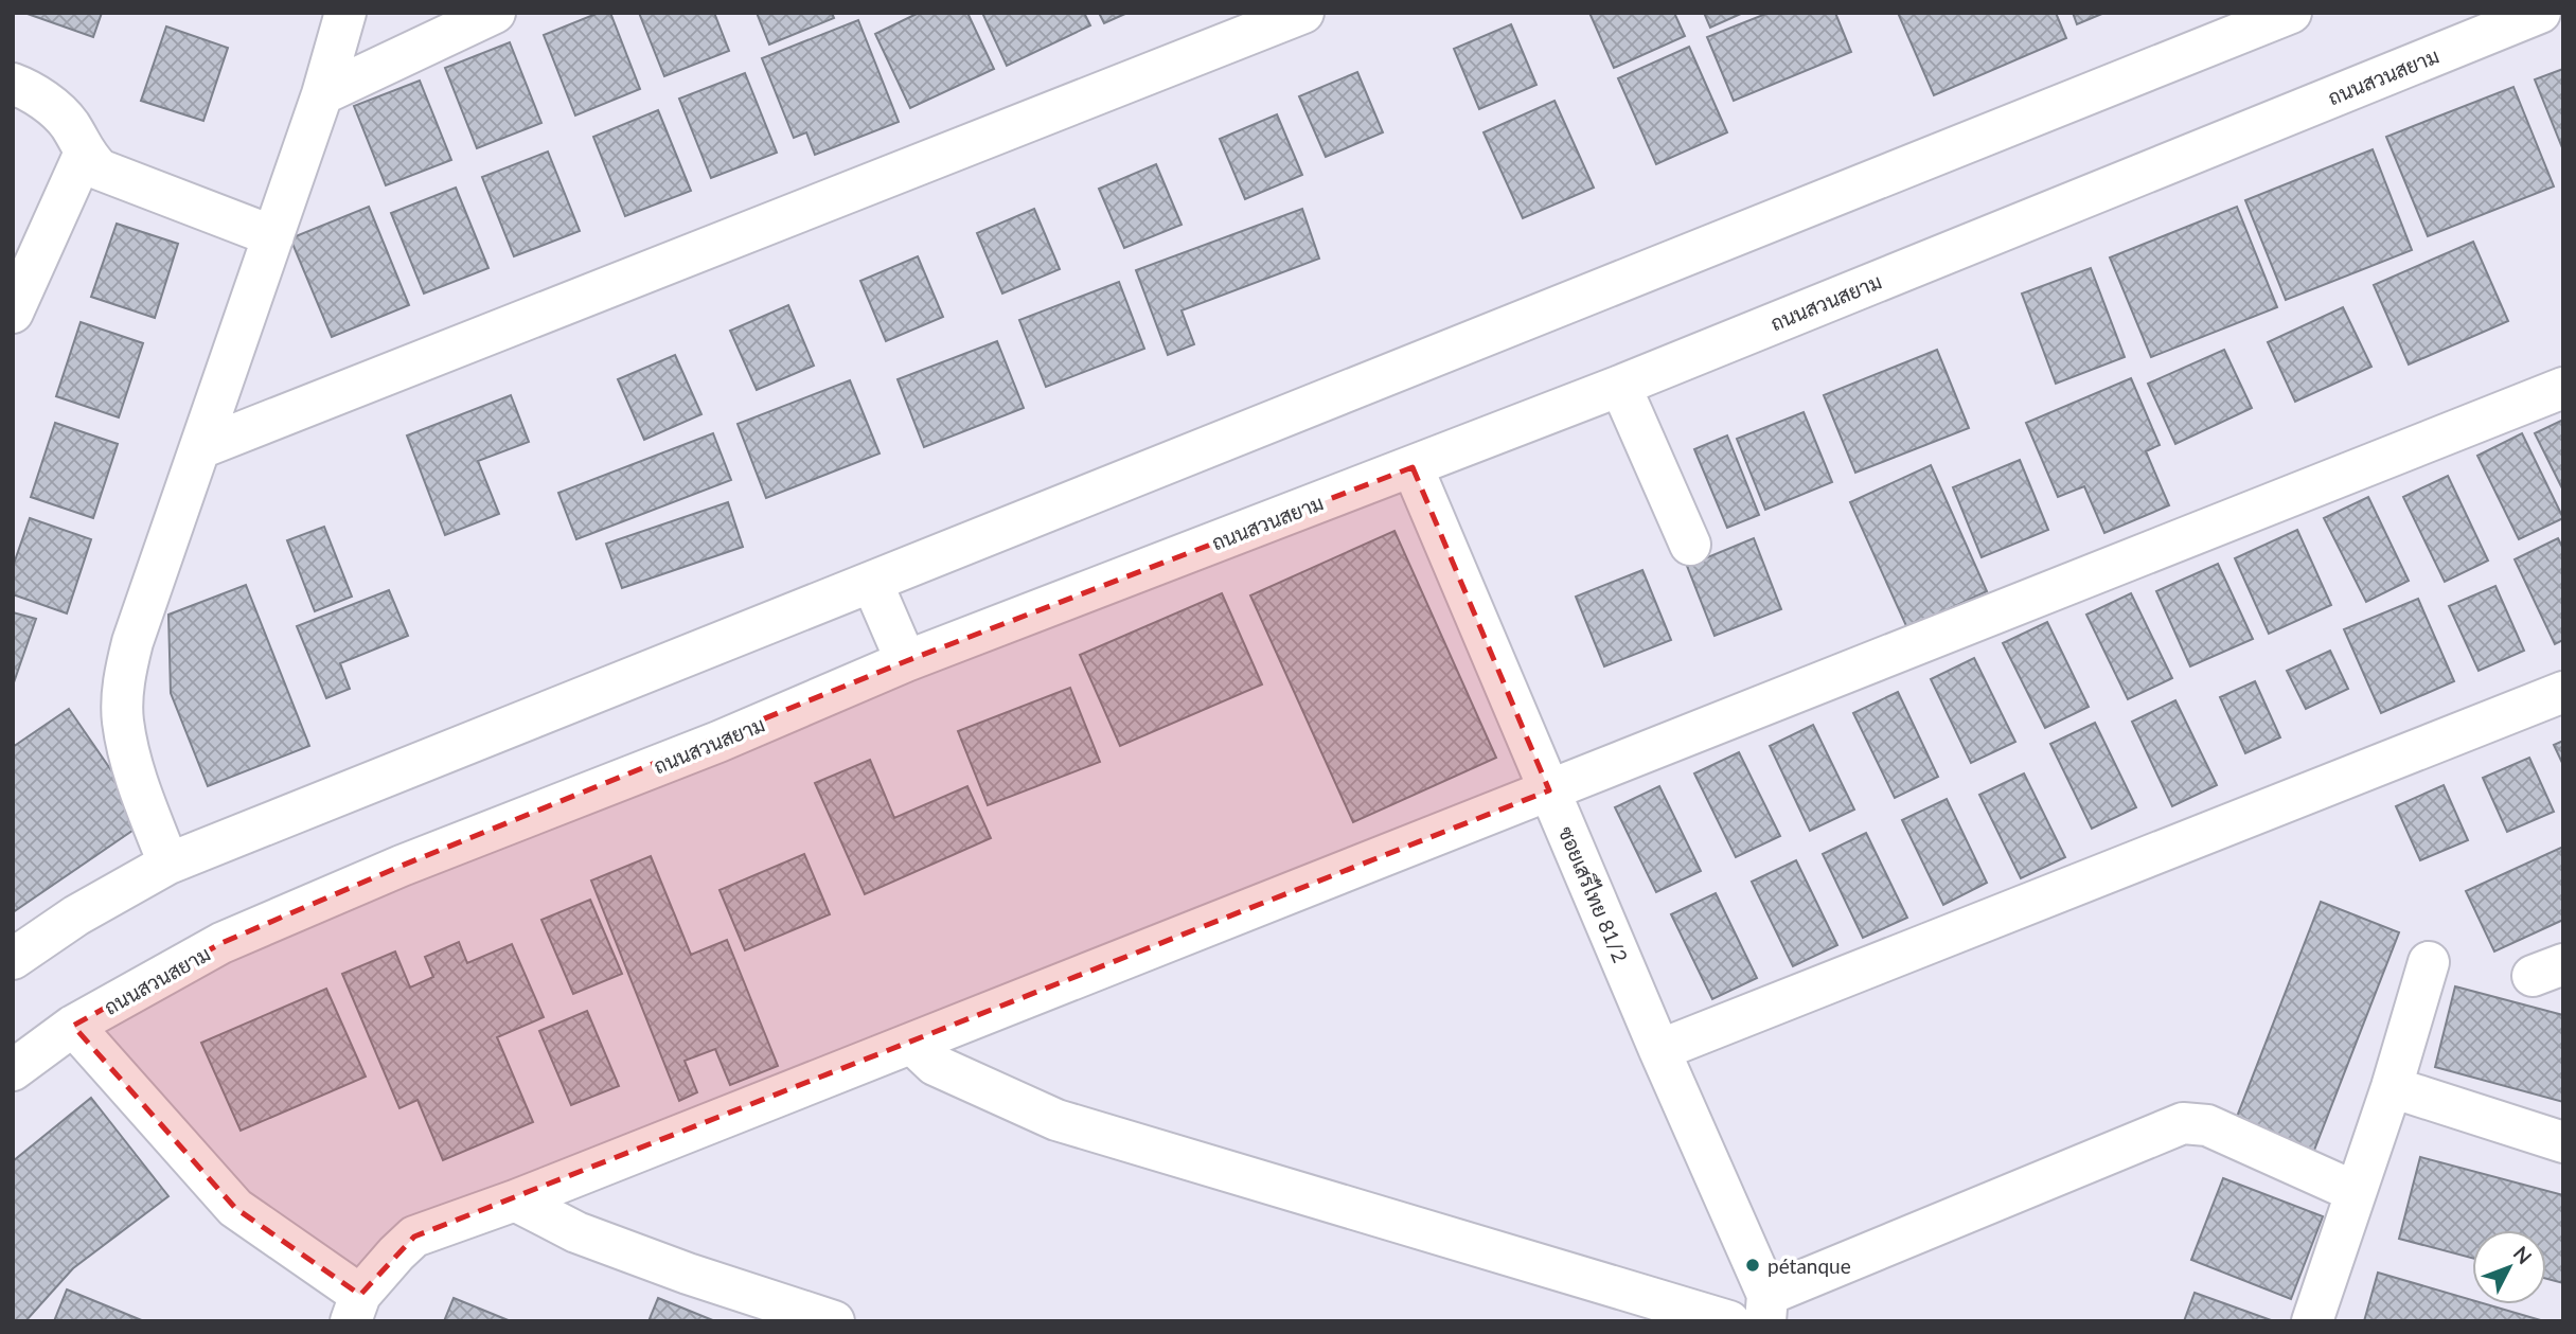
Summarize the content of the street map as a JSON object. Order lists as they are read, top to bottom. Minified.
{"streets":{"street":["ถนนสวนสยาม","ซอยเสรีไทย 81/2"]},"crossings":[["ถนนสวนสยาม","ซอยเสรีไทย 81/2"]],"places":["pétanque"],"north":"top right"}
